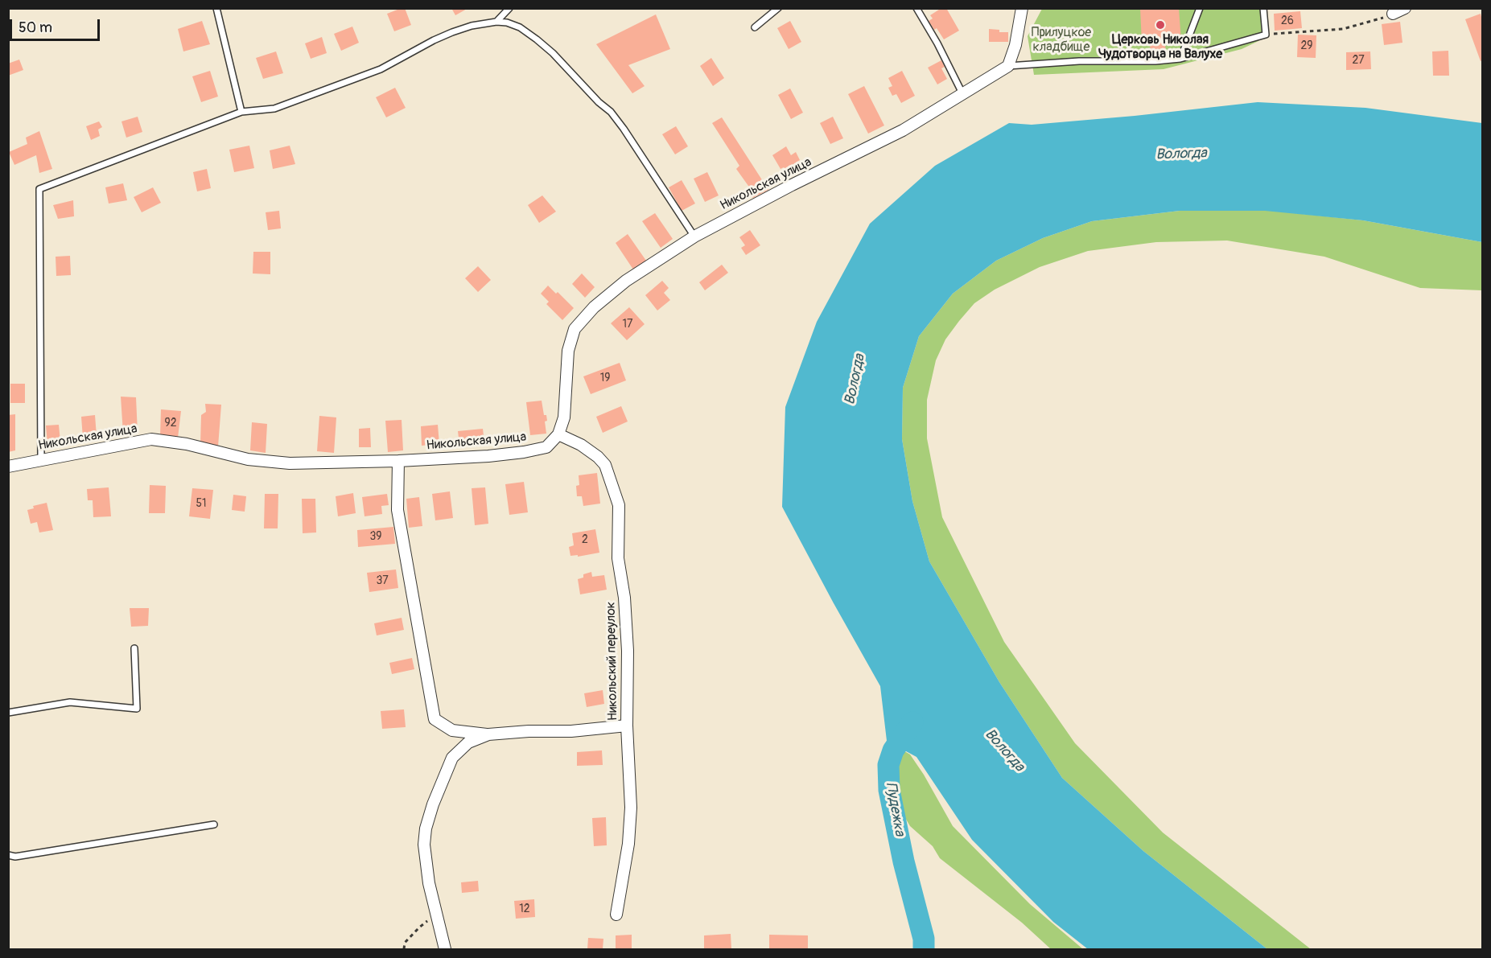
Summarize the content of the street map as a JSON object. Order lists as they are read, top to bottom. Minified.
{"streets":{"street":["Никольская улица","Никольский переулок"]},"crossings":[["Никольская улица","Никольский переулок"]],"water":["Вологда","Пудежка"],"parks":["Прилуцкое кладбище"],"places":["Церковь Николая Чудотворца на Валухе"],"house_numbers":["26","29","27","17","19","92","51","39","2","37","12"],"scale_bar":"50 m"}
